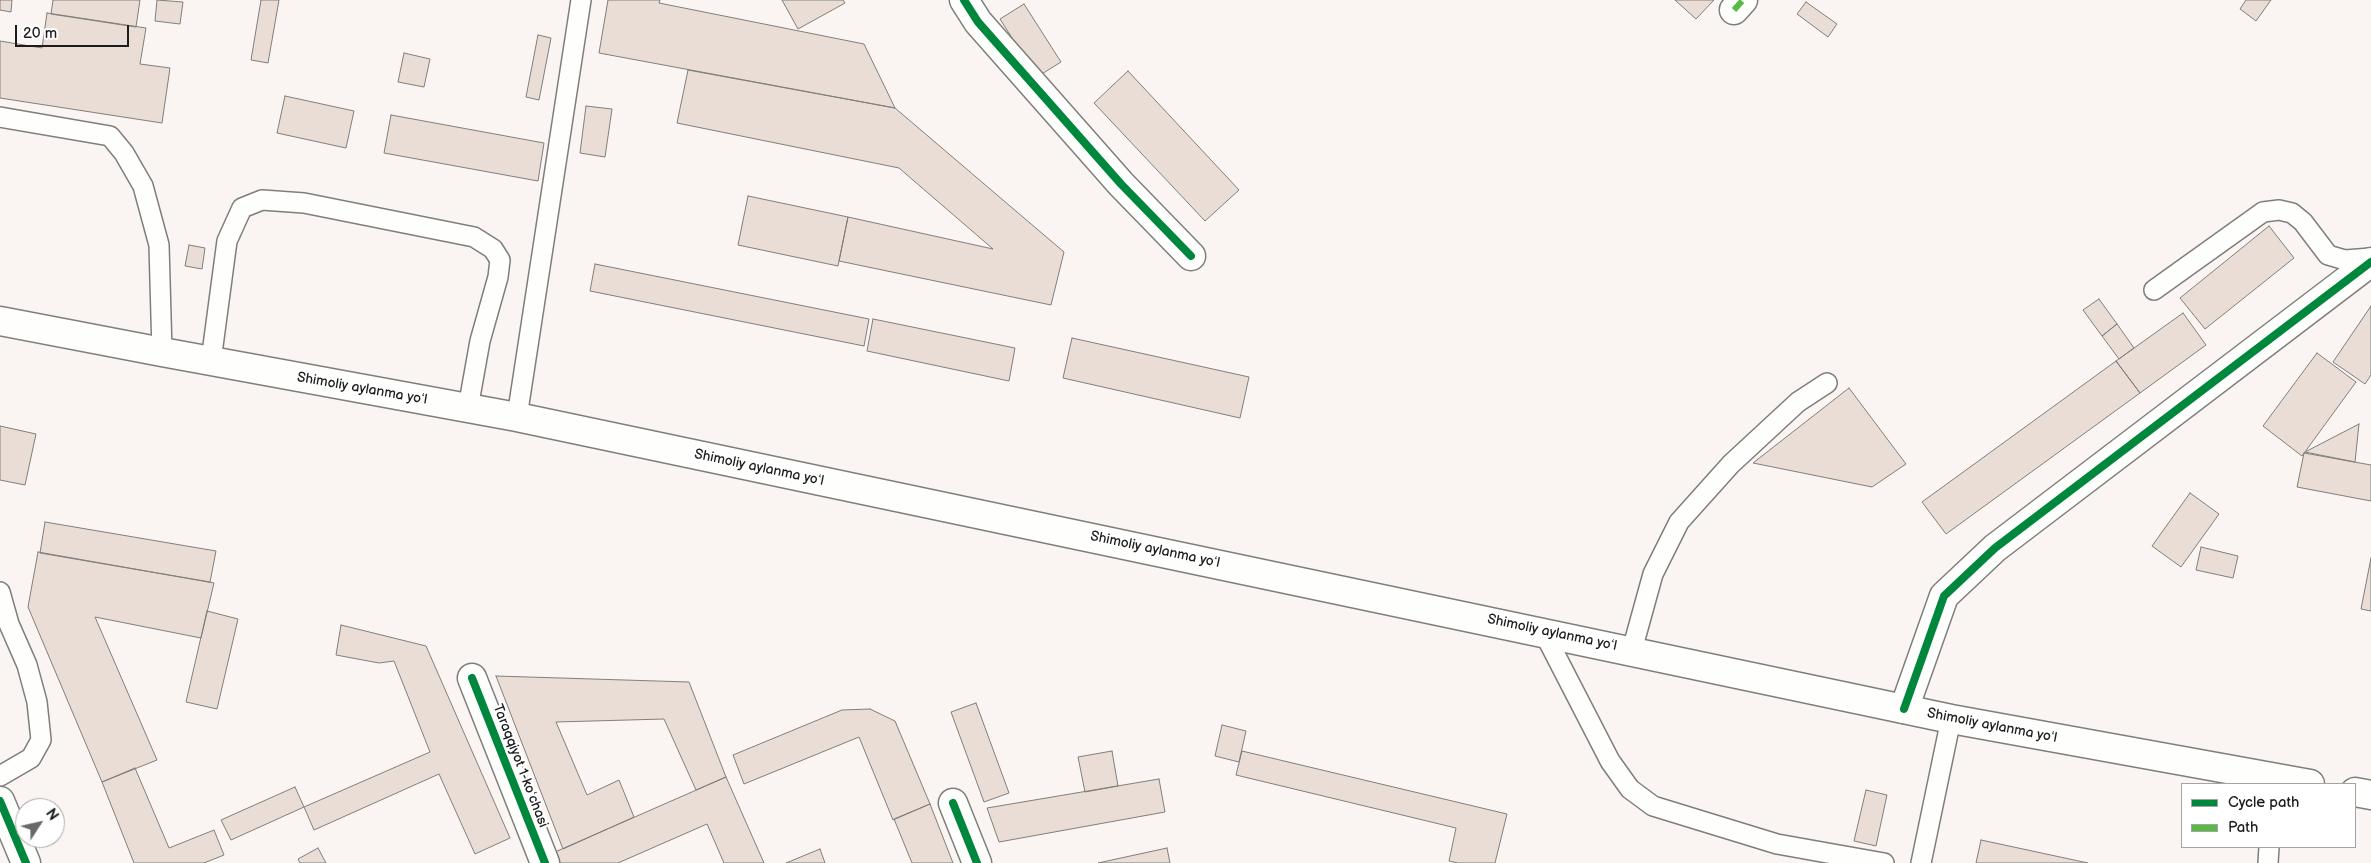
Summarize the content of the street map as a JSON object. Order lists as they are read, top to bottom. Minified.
{"streets":{"main road":["Shimoliy aylanma yoʻl","Taraqqiyot 1-koʻchasi"]},"legend":["Cycle path","Path"],"scale_bar":"20 m","north":"top right"}
